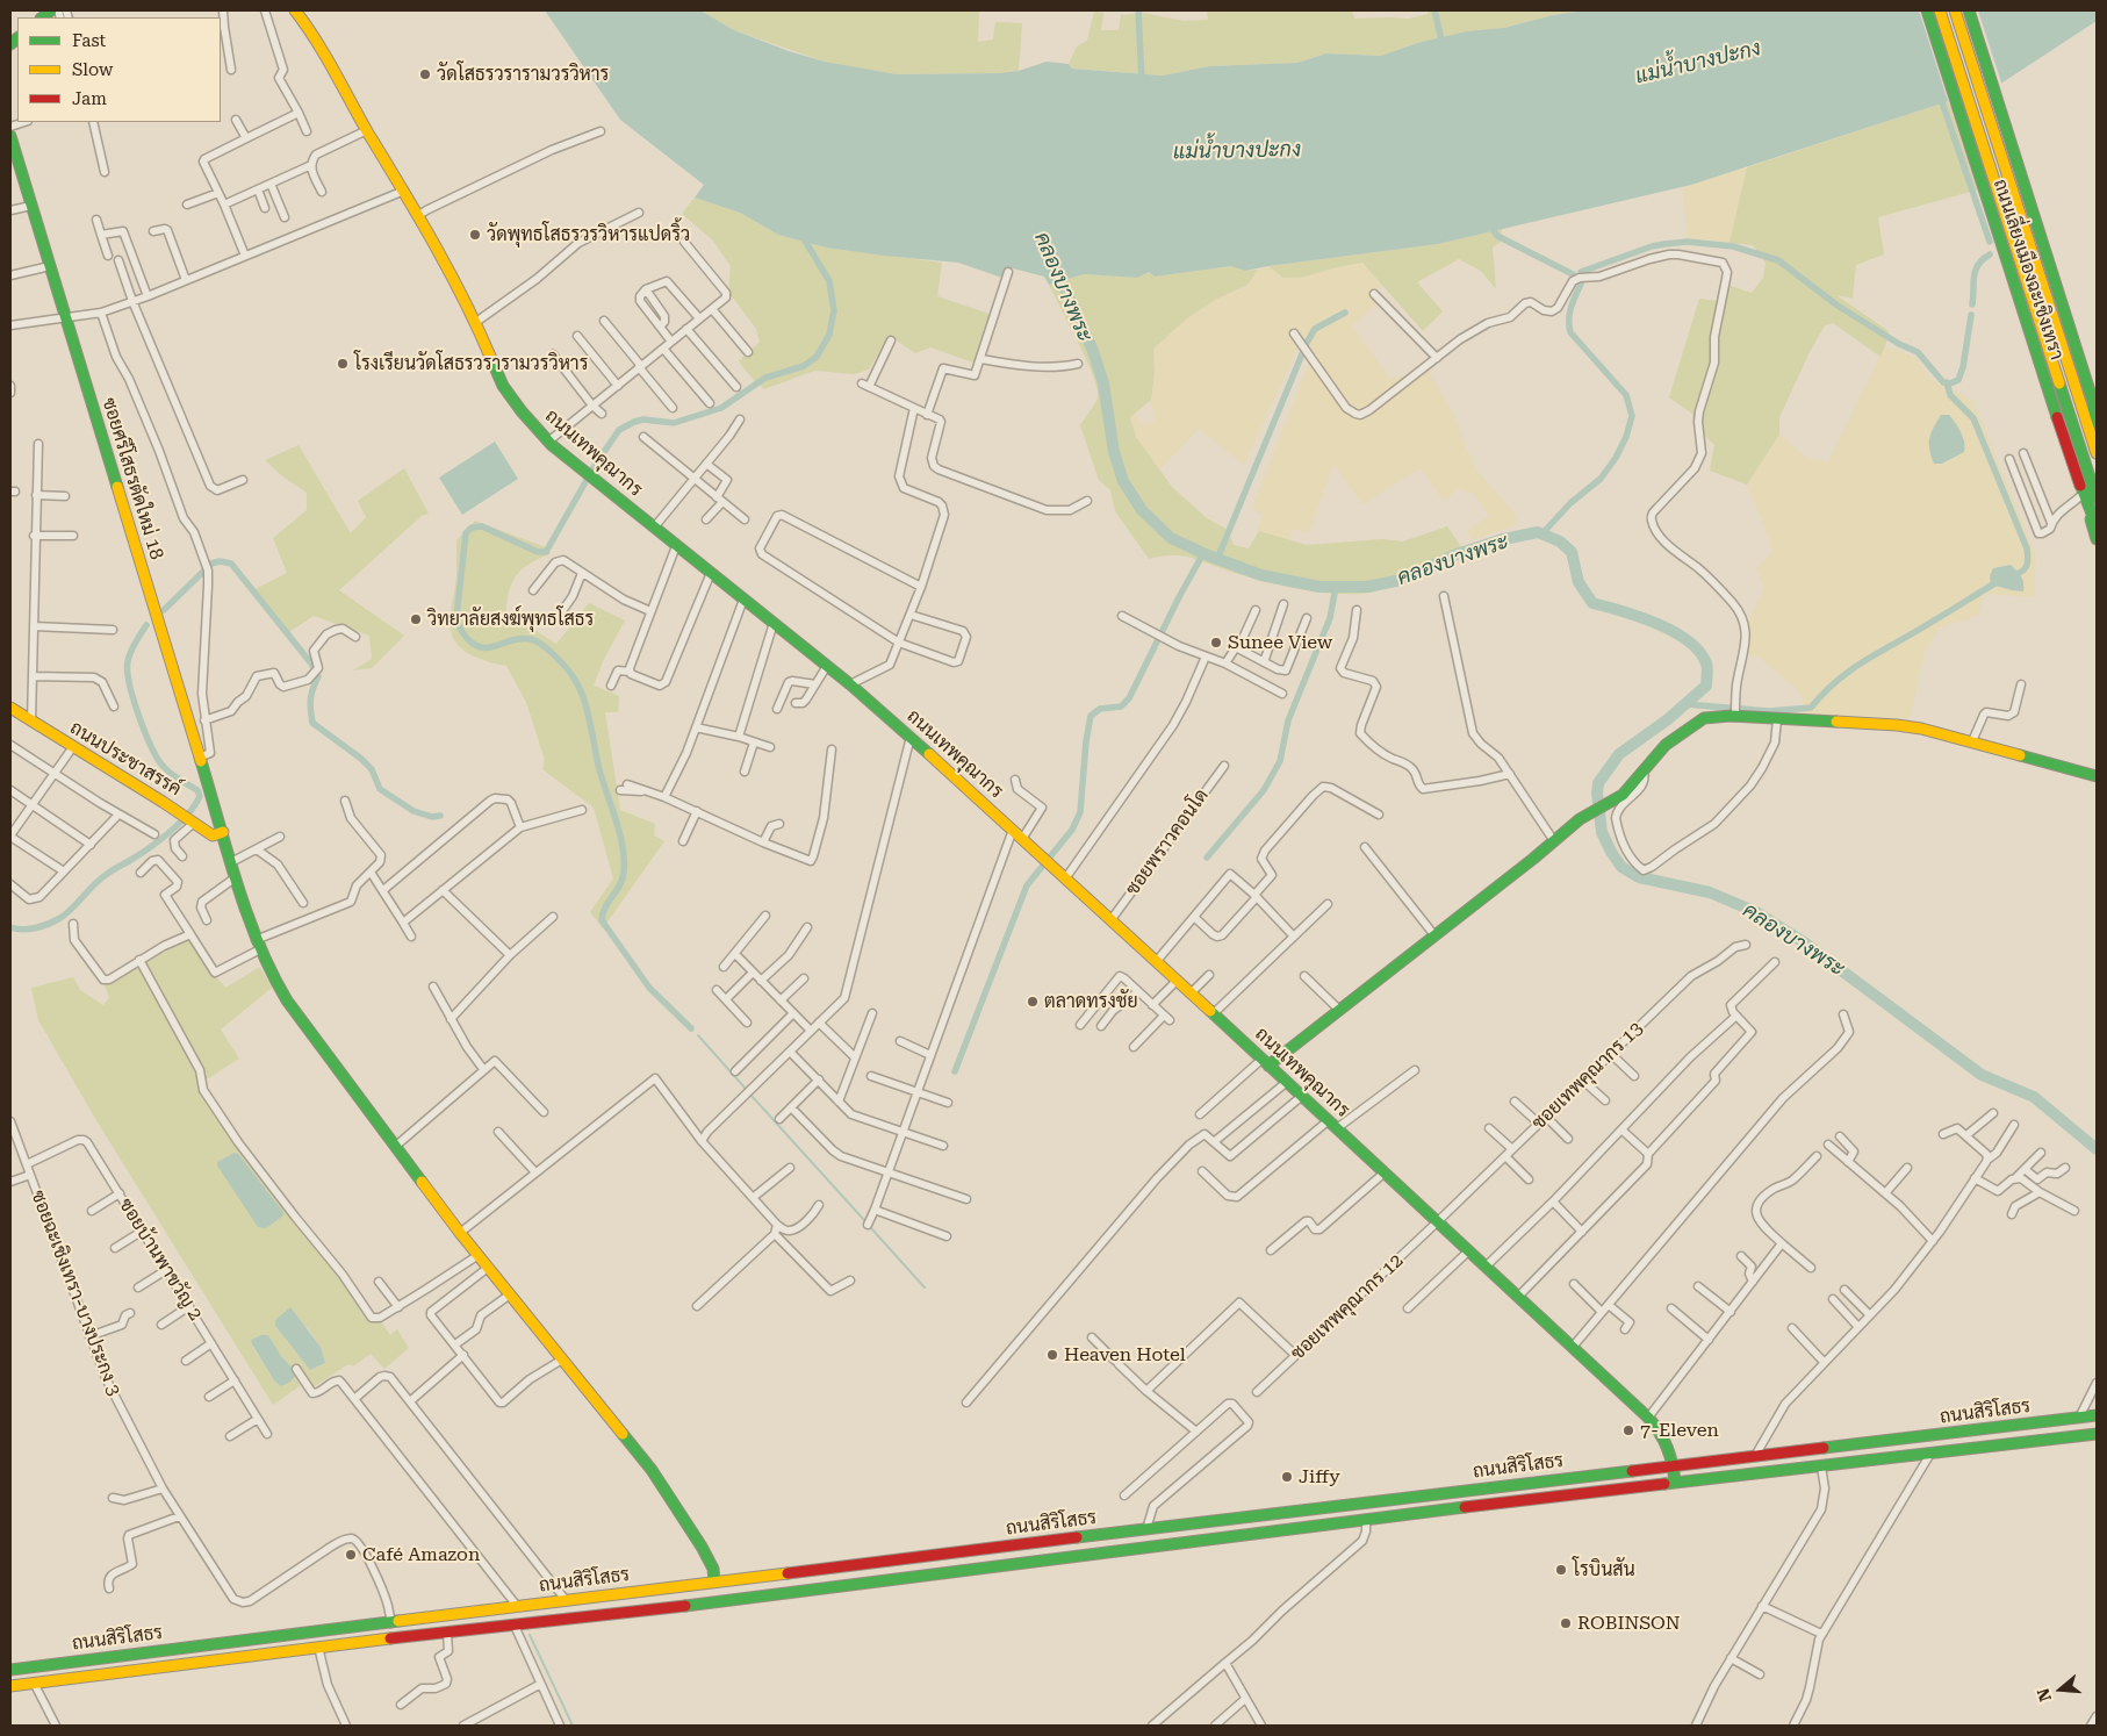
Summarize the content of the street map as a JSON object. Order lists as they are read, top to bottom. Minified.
{"streets":{"main road":["ถนนเลี่ยงเมืองฉะเชิงเทรา","ถนนเทพคุณากร","ซอยศรีโสธรตัดใหม่ 18","ถนนประชาสรรค์","ถนนสิริโสธร"],"street":["ซอยพราวคอนโด","ซอยเทพคุณากร 13","ซอยบ้านพาขวัญ 2","ซอยฉะเชิงเทรา-บางประกง 3","ซอยเทพคุณากร 12"]},"crossings":[["ถนนเทพคุณากร","ซอยพราวคอนโด"],["ถนนเทพคุณากร","ซอยเทพคุณากร 13"],["ถนนเทพคุณากร","ซอยเทพคุณากร 12"],["ถนนเทพคุณากร","ถนนสิริโสธร"],["ซอยศรีโสธรตัดใหม่ 18","ถนนประชาสรรค์"],["ซอยศรีโสธรตัดใหม่ 18","ถนนสิริโสธร"],["ซอยเทพคุณากร 13","ซอยเทพคุณากร 12"],["ซอยบ้านพาขวัญ 2","ซอยฉะเชิงเทรา-บางประกง 3"],["ซอยฉะเชิงเทรา-บางประกง 3","ถนนสิริโสธร"]],"water":["แม่น้ำบางปะกง","คลองบางพระ"],"places":["วัดโสธรวรารามวรวิหาร","วัดพุทธโสธรวรวิหารแปดริ้ว","โรงเรียนวัดโสธรวรารามวรวิหาร","วิทยาลัยสงฆ์พุทธโสธร","Sunee View","ตลาดทรงชัย","Heaven Hotel","7-Eleven","Jiffy","Café Amazon","โรบินสัน","ROBINSON"],"legend":["Fast","Slow","Jam"],"north":"left"}
